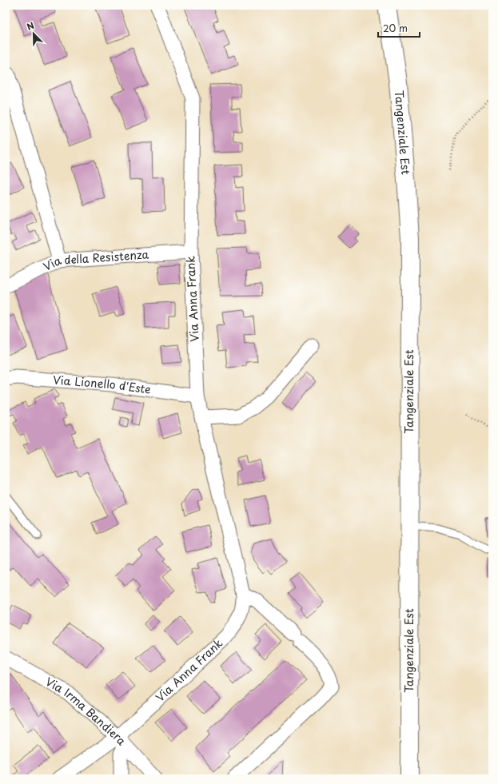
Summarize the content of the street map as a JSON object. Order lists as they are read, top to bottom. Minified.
{"streets":{"main road":["Tangenziale Est"],"street":["Via della Resistenza","Via Anna Frank","Via Lionello d'Este","Via Irma Bandiera"]},"crossings":[["Via della Resistenza","Via Anna Frank"],["Via Anna Frank","Via Lionello d'Este"],["Via Anna Frank","Via Irma Bandiera"]],"scale_bar":"20 m","north":"top left"}
